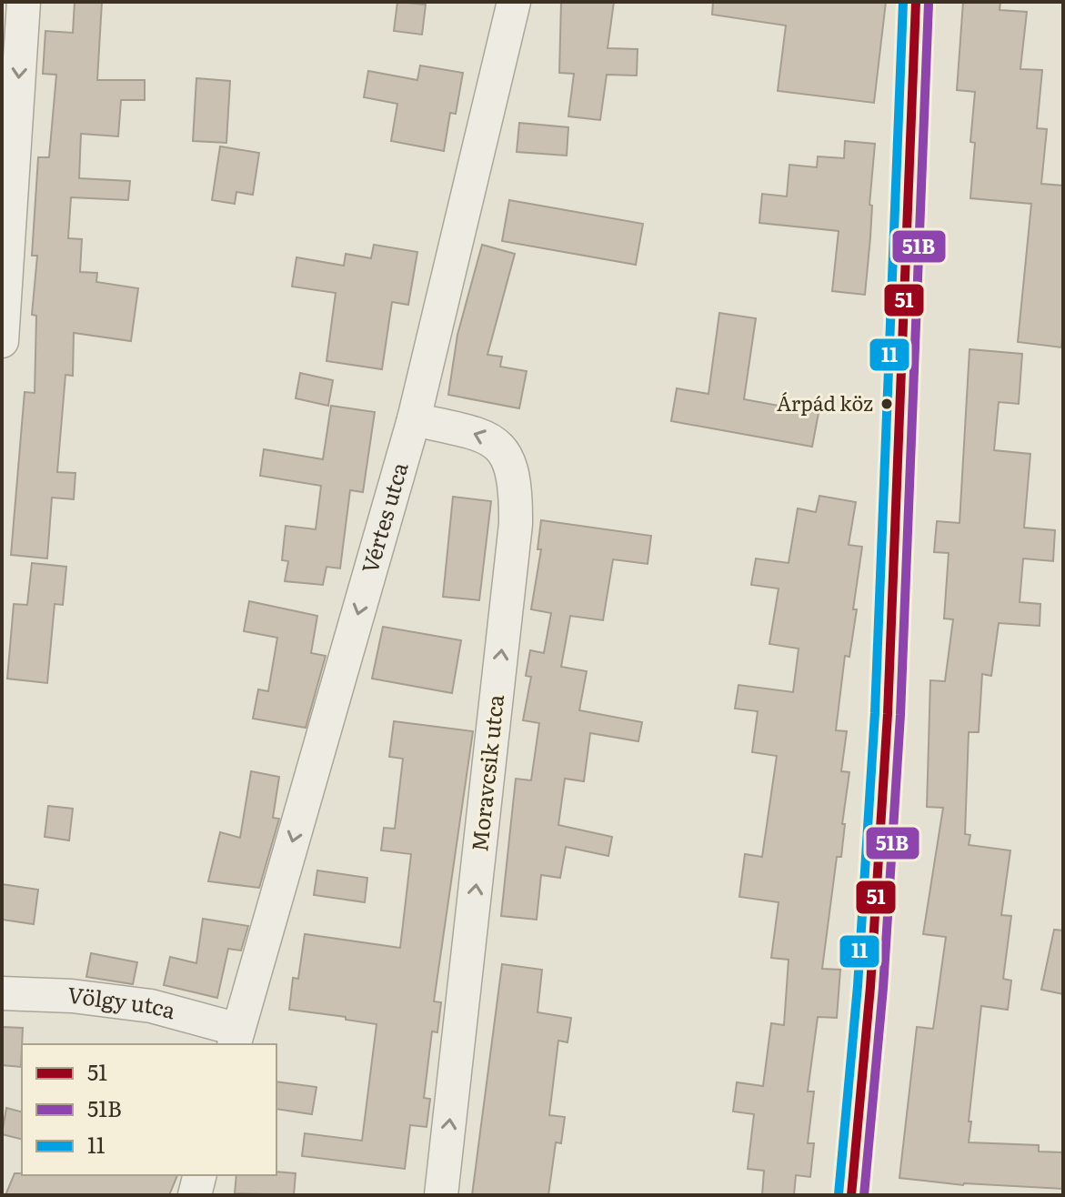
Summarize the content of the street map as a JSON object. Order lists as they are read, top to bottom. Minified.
{"streets":{"street":["Vértes utca","Moravcsik utca","Völgy utca"]},"crossings":[["Vértes utca","Moravcsik utca"],["Vértes utca","Völgy utca"]],"one_way":["Vértes utca","Moravcsik utca"],"places":["Árpád köz"],"lines":["transit line 51","transit line 11","transit line 51B"],"legend":["51","51B","11"]}
